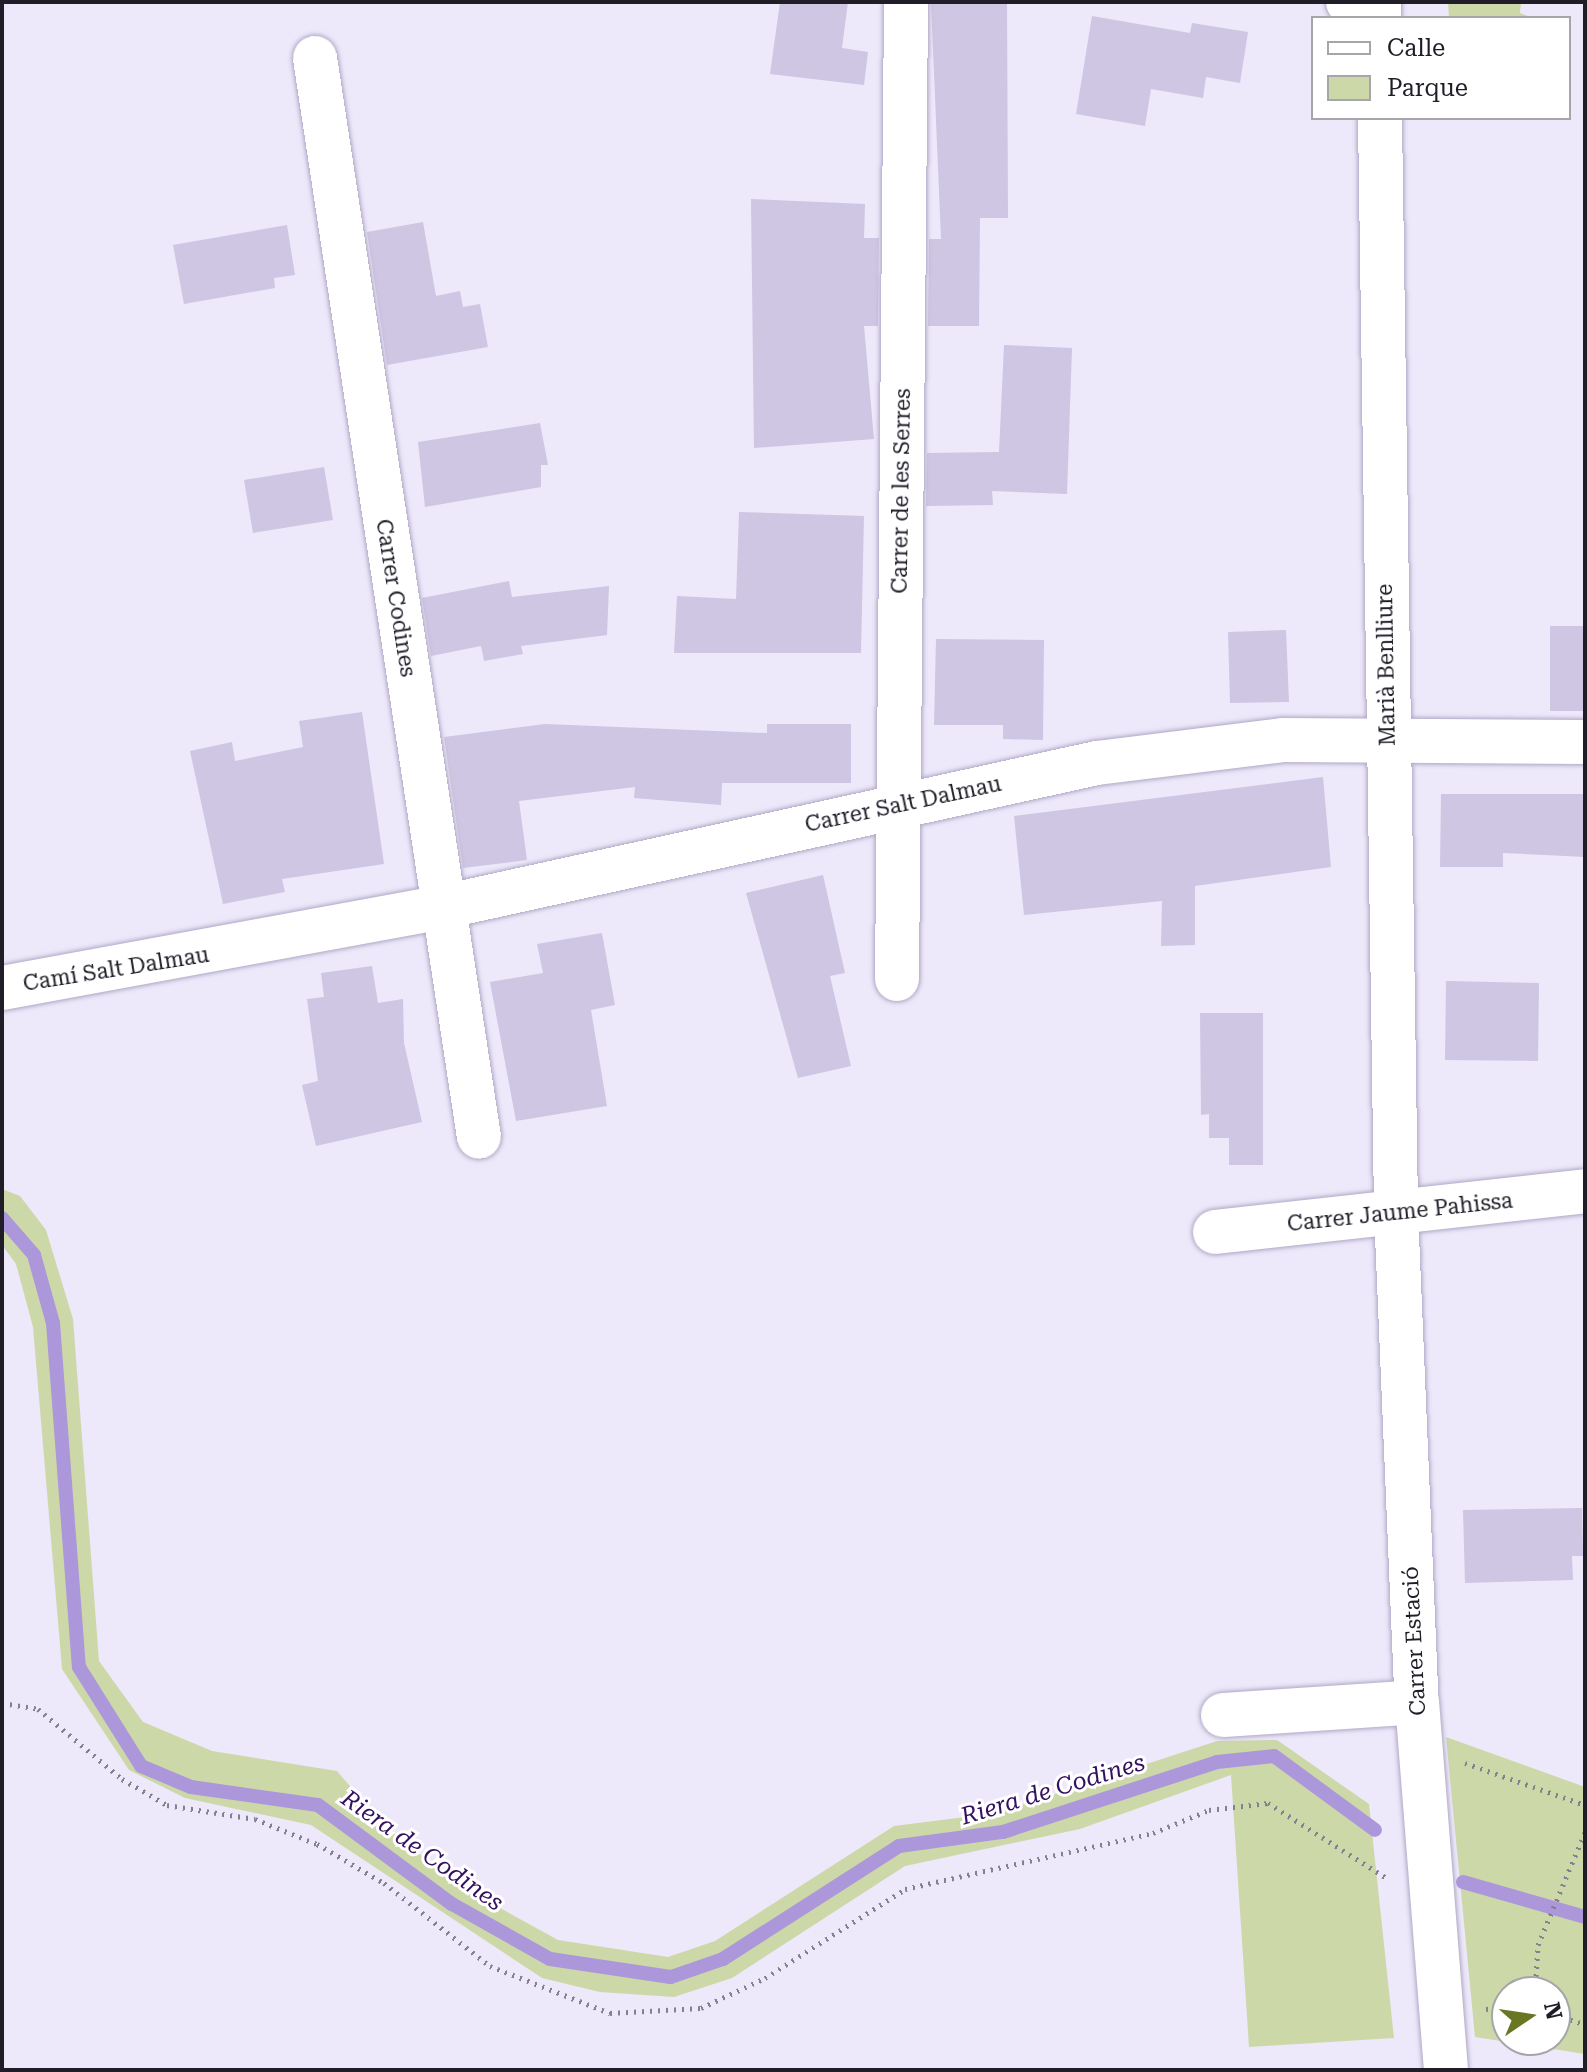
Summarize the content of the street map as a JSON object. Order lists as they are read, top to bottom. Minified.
{"streets":{"street":["Carrer de les Serres","Carrer Codines","Marià Benlliure","Carrer Salt Dalmau","Camí Salt Dalmau","Carrer Jaume Pahissa","Carrer Estació"]},"crossings":[["Carrer de les Serres","Carrer Salt Dalmau"],["Carrer Codines","Carrer Salt Dalmau"],["Marià Benlliure","Carrer Salt Dalmau"],["Marià Benlliure","Carrer Jaume Pahissa"],["Marià Benlliure","Carrer Estació"],["Carrer Salt Dalmau","Camí Salt Dalmau"],["Carrer Jaume Pahissa","Carrer Estació"]],"water":["Riera de Codines"],"legend":["Calle","Parque"],"north":"right"}
